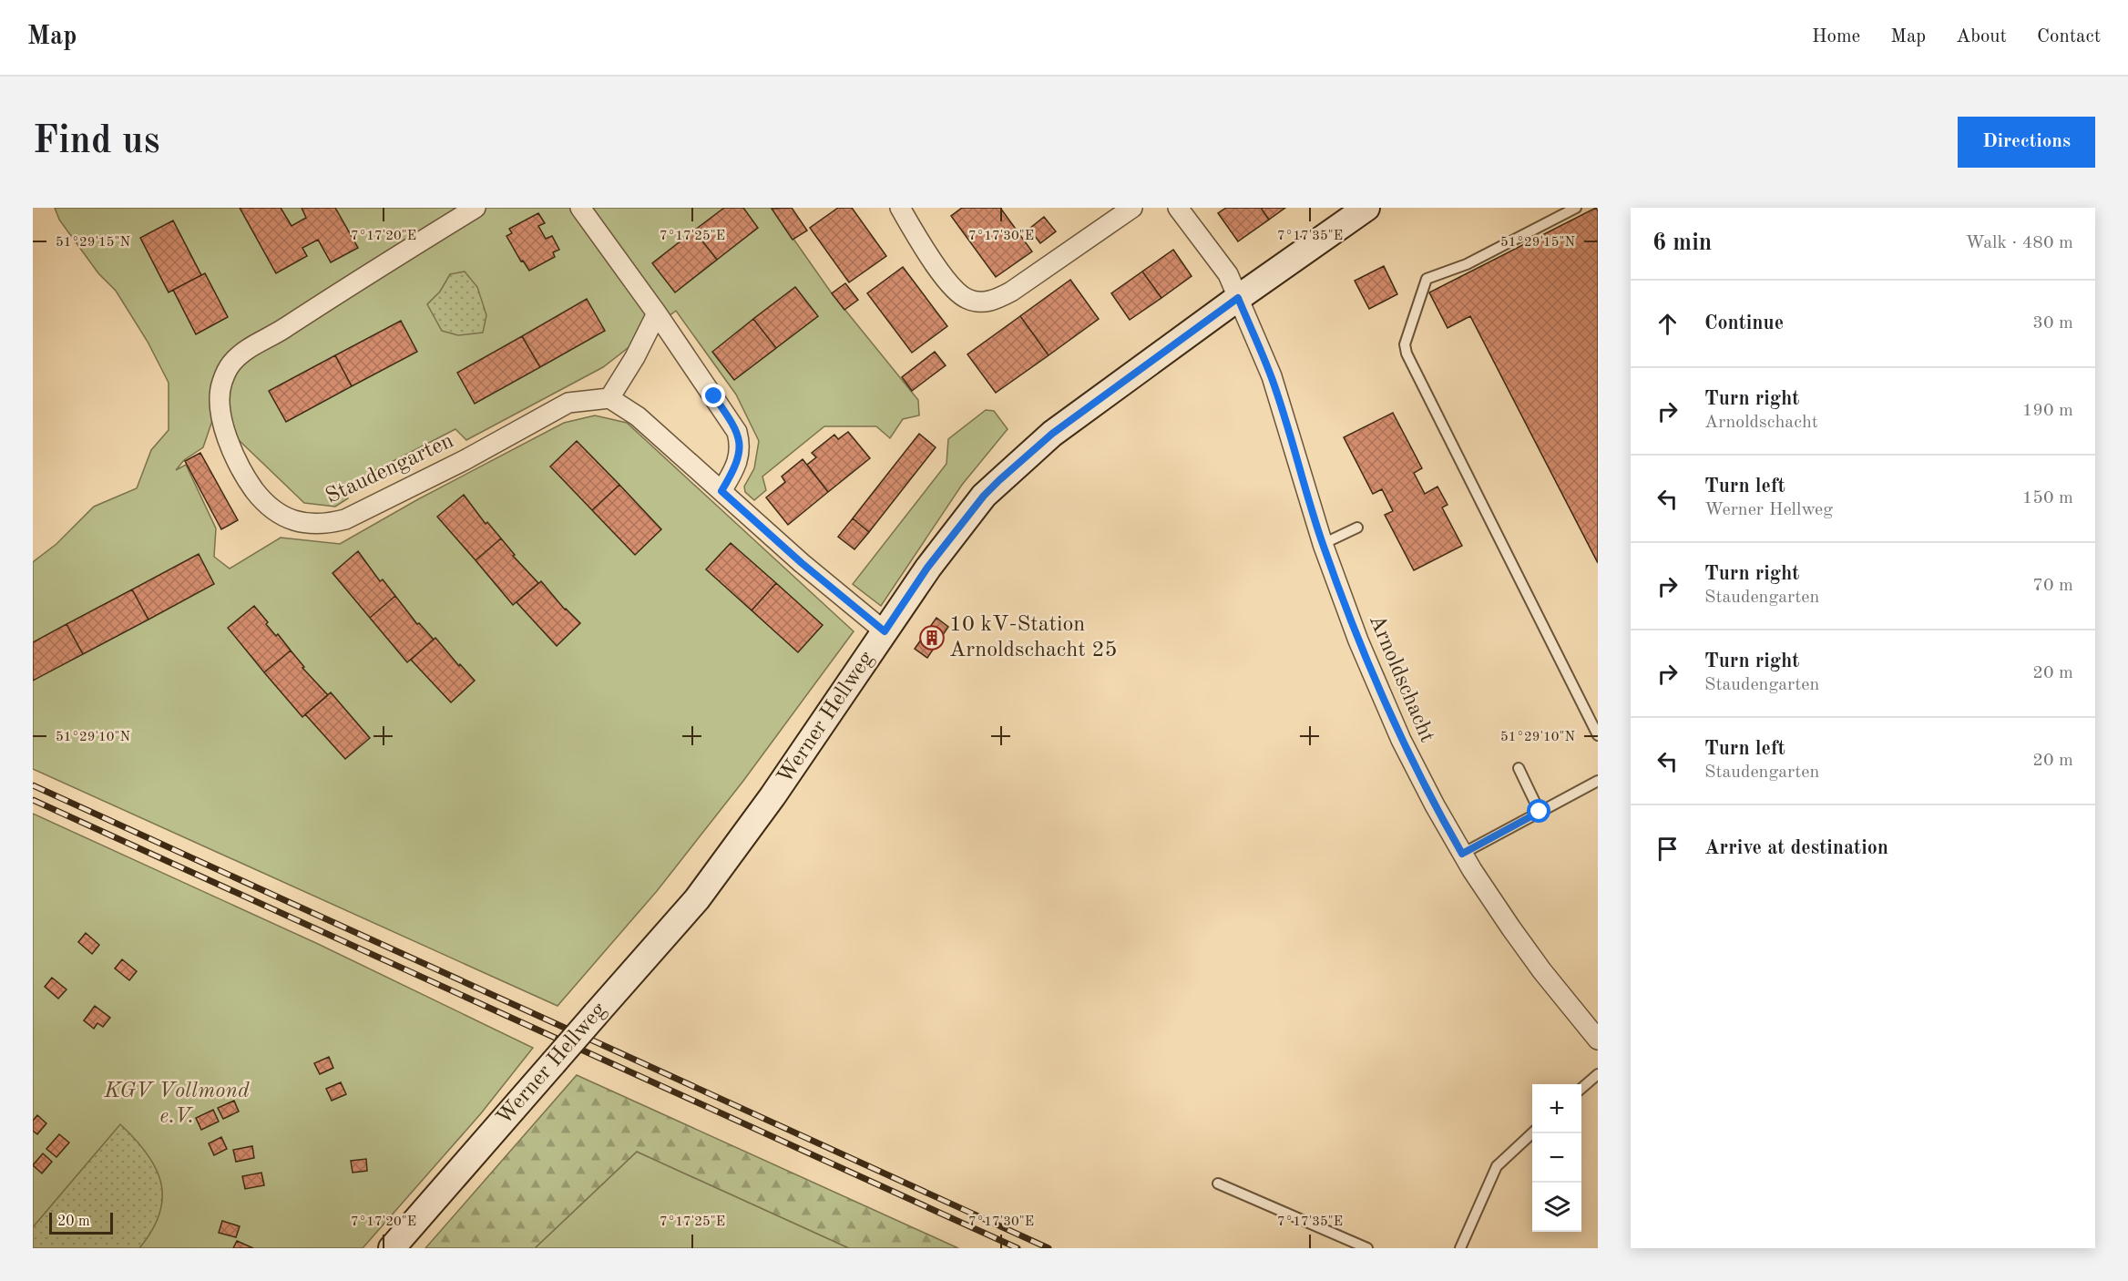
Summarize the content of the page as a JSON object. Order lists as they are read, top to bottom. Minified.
{"streets":{"main road":["Werner Hellweg"],"street":["Staudengarten","Arnoldschacht"]},"crossings":[["Arnoldschacht","Werner Hellweg"]],"parks":["KGV Vollmond e.V."],"places":{"building":["10 kV-Station Arnoldschacht 25"]},"scale_bar":"20 m","page":{"header":"Map","nav":["Home","Map","About","Contact"],"buttons":"Directions","title":"Find us","heading":["6 min","Walk · 480 m"],"list":[["Continue","30 m"],["Turn right","Arnoldschacht","190 m"],["Turn left","Werner Hellweg","150 m"],["Turn right","Staudengarten","70 m"],["Turn right","Staudengarten","20 m"],["Turn left","Staudengarten","20 m"],"Arrive at destination"],"map_buttons":["+","−"],"scale":"20 m"},"coordinates":["7°17'20\"E","7°17'25\"E","7°17'30\"E","7°17'35\"E","51°29'15\"N","51°29'10\"N"]}
